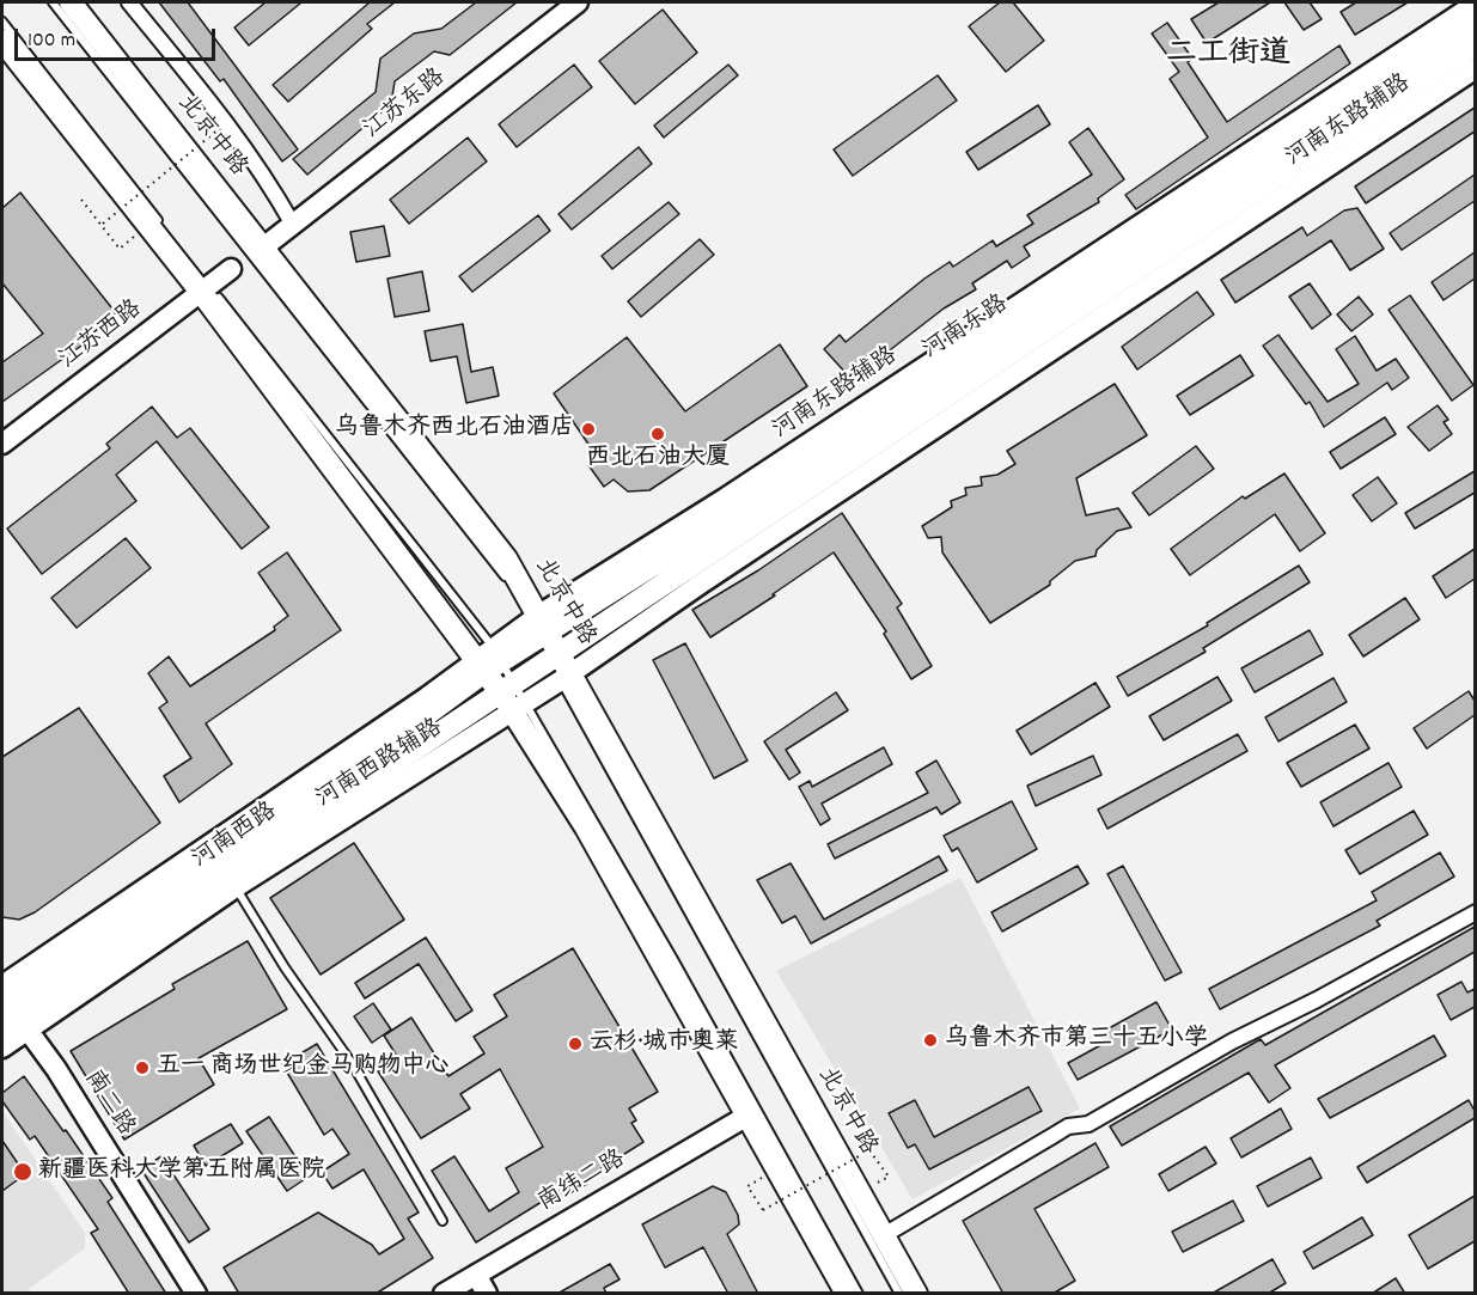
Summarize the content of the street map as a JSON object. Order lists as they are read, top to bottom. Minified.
{"streets":{"main road":["北京中路","河南东路","河南西路"],"street":["江苏东路","河南东路辅路","江苏西路","河南西路辅路","南二路","南纬二路"]},"crossings":[["江苏东路","北京中路"],["河南东路辅路","北京中路"],["河南东路辅路","河南东路"],["河南东路辅路","河南西路辅路"],["北京中路","河南东路"],["北京中路","河南西路辅路"],["河南东路","河南西路辅路"],["河南东路","河南西路"],["河南西路辅路","河南西路"],["河南西路","南二路"]],"districts":["二工街道"],"places":["乌鲁木齐西北石油酒店","西北石油大厦","乌鲁木齐市第三十五小学","云杉·城市奥莱","五一 商场世纪金马购物中心","新疆医科大学第五附属医院"],"scale_bar":"100 m"}
